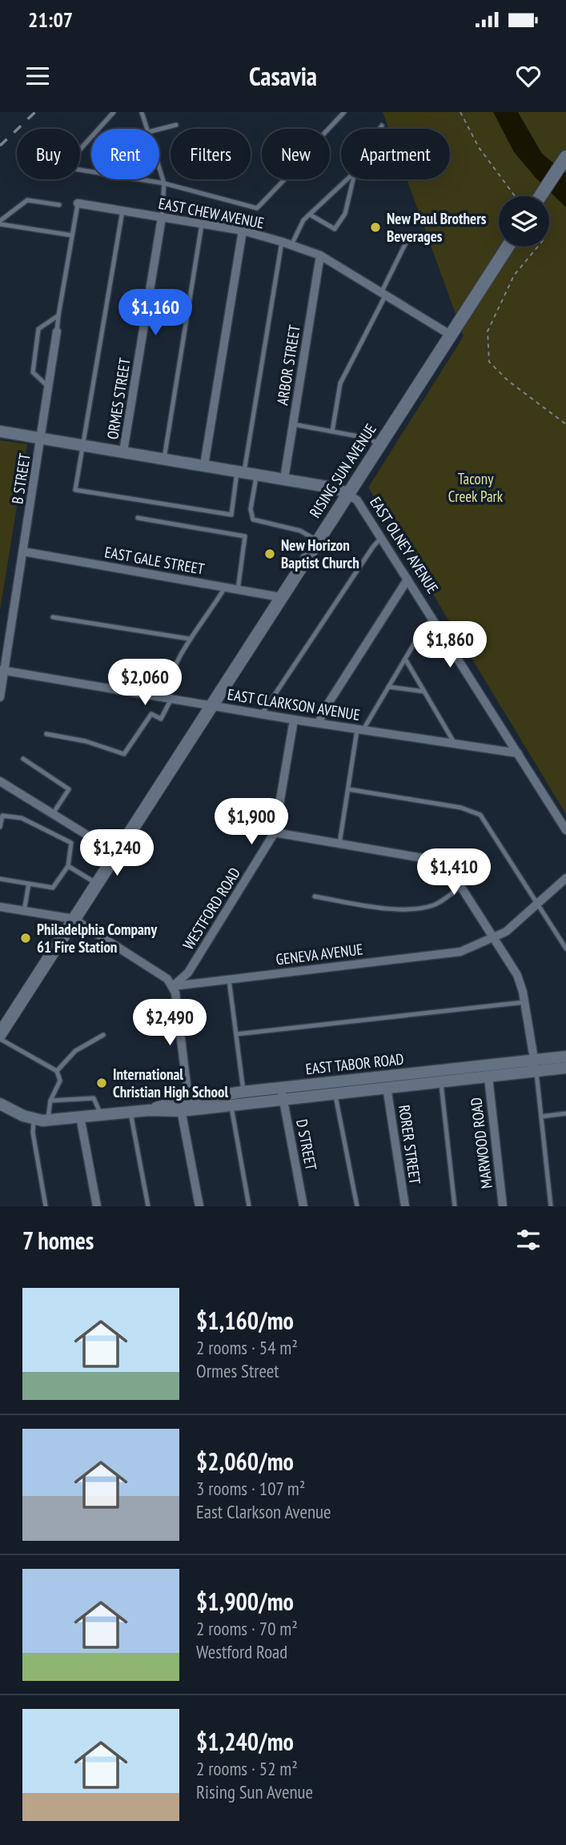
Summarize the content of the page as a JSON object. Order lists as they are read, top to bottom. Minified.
{"streets":{"main road":["RISING SUN AVENUE"],"street":["EAST CHEW AVENUE","ARBOR STREET","ORMES STREET","B STREET","EAST OLNEY AVENUE","EAST GALE STREET","EAST CLARKSON AVENUE","WESTFORD ROAD","GENEVA AVENUE","EAST TABOR ROAD","MARWOOD ROAD","D STREET","RORER STREET"]},"crossings":[["EAST CHEW AVENUE","ARBOR STREET"],["EAST CHEW AVENUE","ORMES STREET"],["EAST CHEW AVENUE","RISING SUN AVENUE"],["ARBOR STREET","EAST OLNEY AVENUE"],["ORMES STREET","EAST OLNEY AVENUE"],["RISING SUN AVENUE","EAST OLNEY AVENUE"],["RISING SUN AVENUE","EAST GALE STREET"],["RISING SUN AVENUE","EAST CLARKSON AVENUE"],["B STREET","EAST OLNEY AVENUE"],["B STREET","EAST GALE STREET"],["B STREET","EAST CLARKSON AVENUE"],["EAST OLNEY AVENUE","EAST CLARKSON AVENUE"],["EAST CLARKSON AVENUE","WESTFORD ROAD"],["WESTFORD ROAD","GENEVA AVENUE"],["EAST TABOR ROAD","MARWOOD ROAD"],["EAST TABOR ROAD","D STREET"],["EAST TABOR ROAD","RORER STREET"]],"parks":["Tacony Creek Park"],"places":["New Paul Brothers Beverages","New Horizon Baptist Church","Philadelphia Company 61 Fire Station","International Christian High School"],"page":{"status":"21:07","header":"Casavia","chip":["Buy","Rent","Filters","New","Apartment"],"price":["$1,160","$1,860","$2,060","$1,900","$1,240","$1,410","$2,490"],"heading":"7 homes","list":[{"name":"$1,160/mo","note":"2 rooms · 54 m² · Ormes Street"},{"name":"$2,060/mo","note":"3 rooms · 107 m² · East Clarkson Avenue"},{"name":"$1,900/mo","note":"2 rooms · 70 m² · Westford Road"},{"name":"$1,240/mo","note":"2 rooms · 52 m² · Rising Sun Avenue"}]}}
